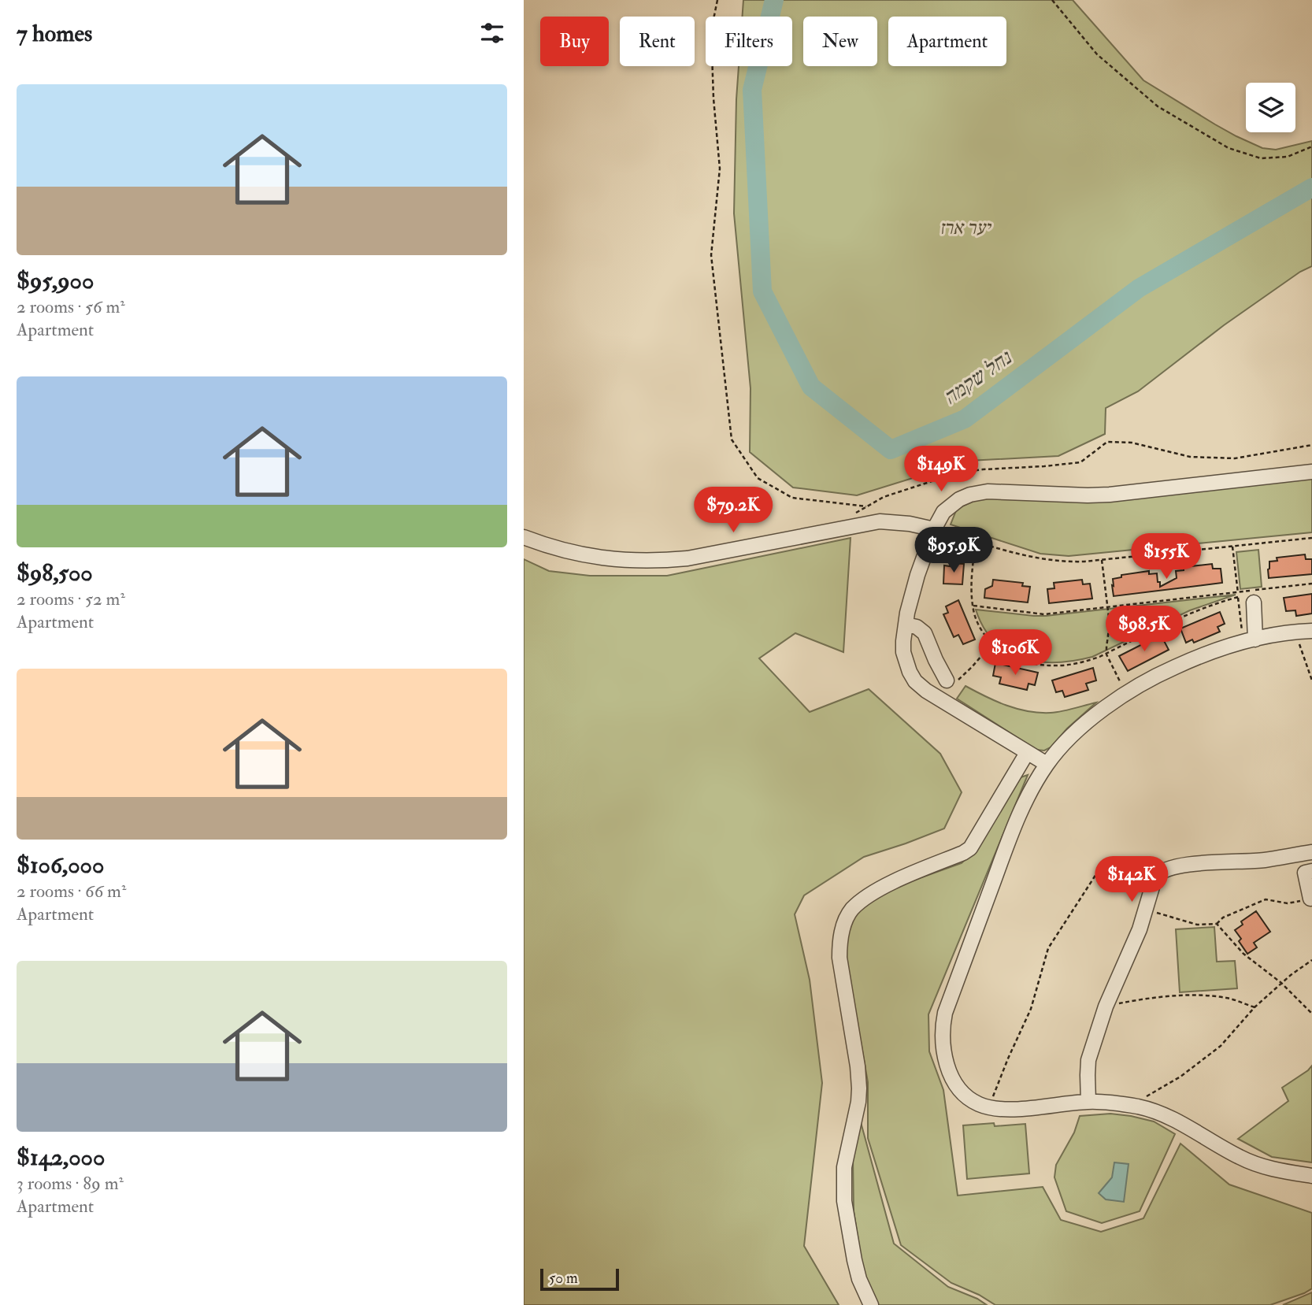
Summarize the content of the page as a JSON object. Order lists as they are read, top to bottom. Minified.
{"water":["נחל שקמה"],"parks":["יער ארז"],"scale_bar":"50 m","page":{"heading":"7 homes","chip":["Buy","Rent","Filters","New","Apartment"],"list":[{"name":"$95,900","note":"2 rooms · 56 m² · Apartment"},{"name":"$98,500","note":"2 rooms · 52 m² · Apartment"},{"name":"$106,000","note":"2 rooms · 66 m² · Apartment"},{"name":"$142,000","note":"3 rooms · 89 m² · Apartment"}],"price":["$149K","$79.2K","$95.9K","$155K","$98.5K","$106K","$142K"],"scale":"50 m"}}
